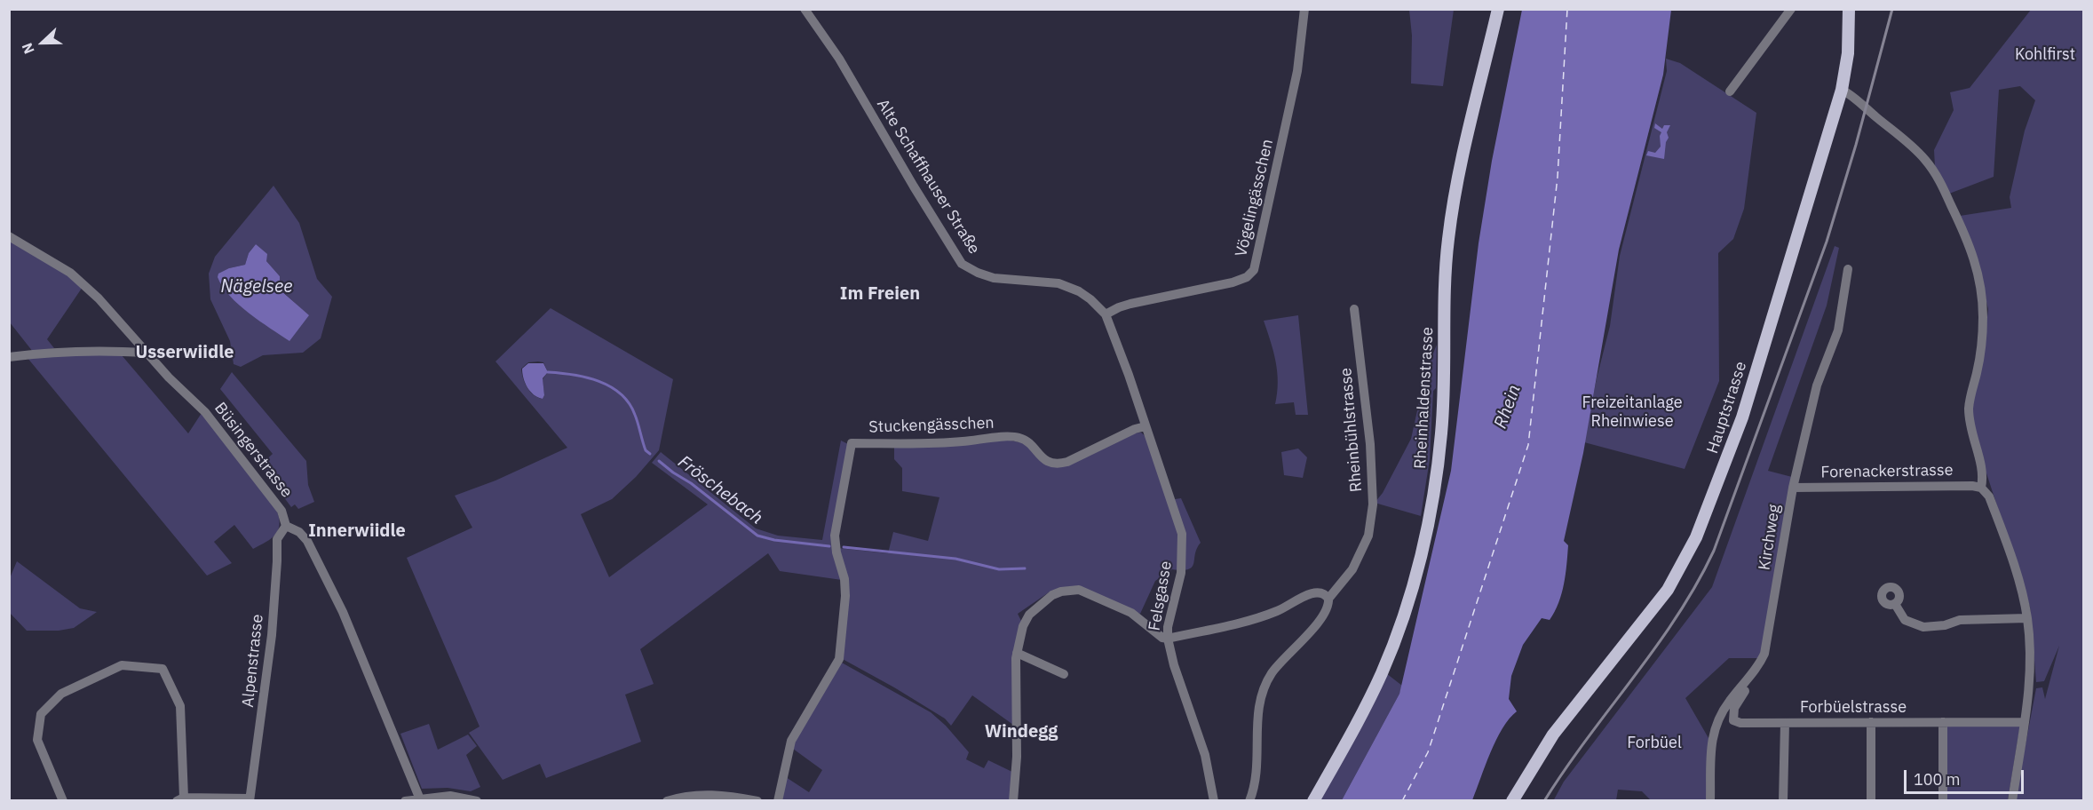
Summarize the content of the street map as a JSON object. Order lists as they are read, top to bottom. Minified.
{"streets":{"main road":["Rheinhaldenstrasse","Hauptstrasse"],"street":["Alte Schaffhauser Straße","Vögelingässchen","Stuckengässchen","Rheinbühlstrasse","Büsingerstrasse","Forenackerstrasse","Kirchweg","Felsgasse","Alpenstrasse","Forbüelstrasse"]},"crossings":[["Alte Schaffhauser Straße","Vögelingässchen"],["Alte Schaffhauser Straße","Stuckengässchen"],["Alte Schaffhauser Straße","Felsgasse"],["Stuckengässchen","Felsgasse"],["Büsingerstrasse","Alpenstrasse"],["Forenackerstrasse","Kirchweg"],["Kirchweg","Forbüelstrasse"]],"districts":["Im Freien","Usserwiidle","Innerwiidle","Windegg"],"water":["Nägelsee","Rhein","Fröschebach"],"parks":["Kohlfirst","Freizeitanlage Rheinwiese","Forbüel"],"scale_bar":"100 m","north":"left"}
